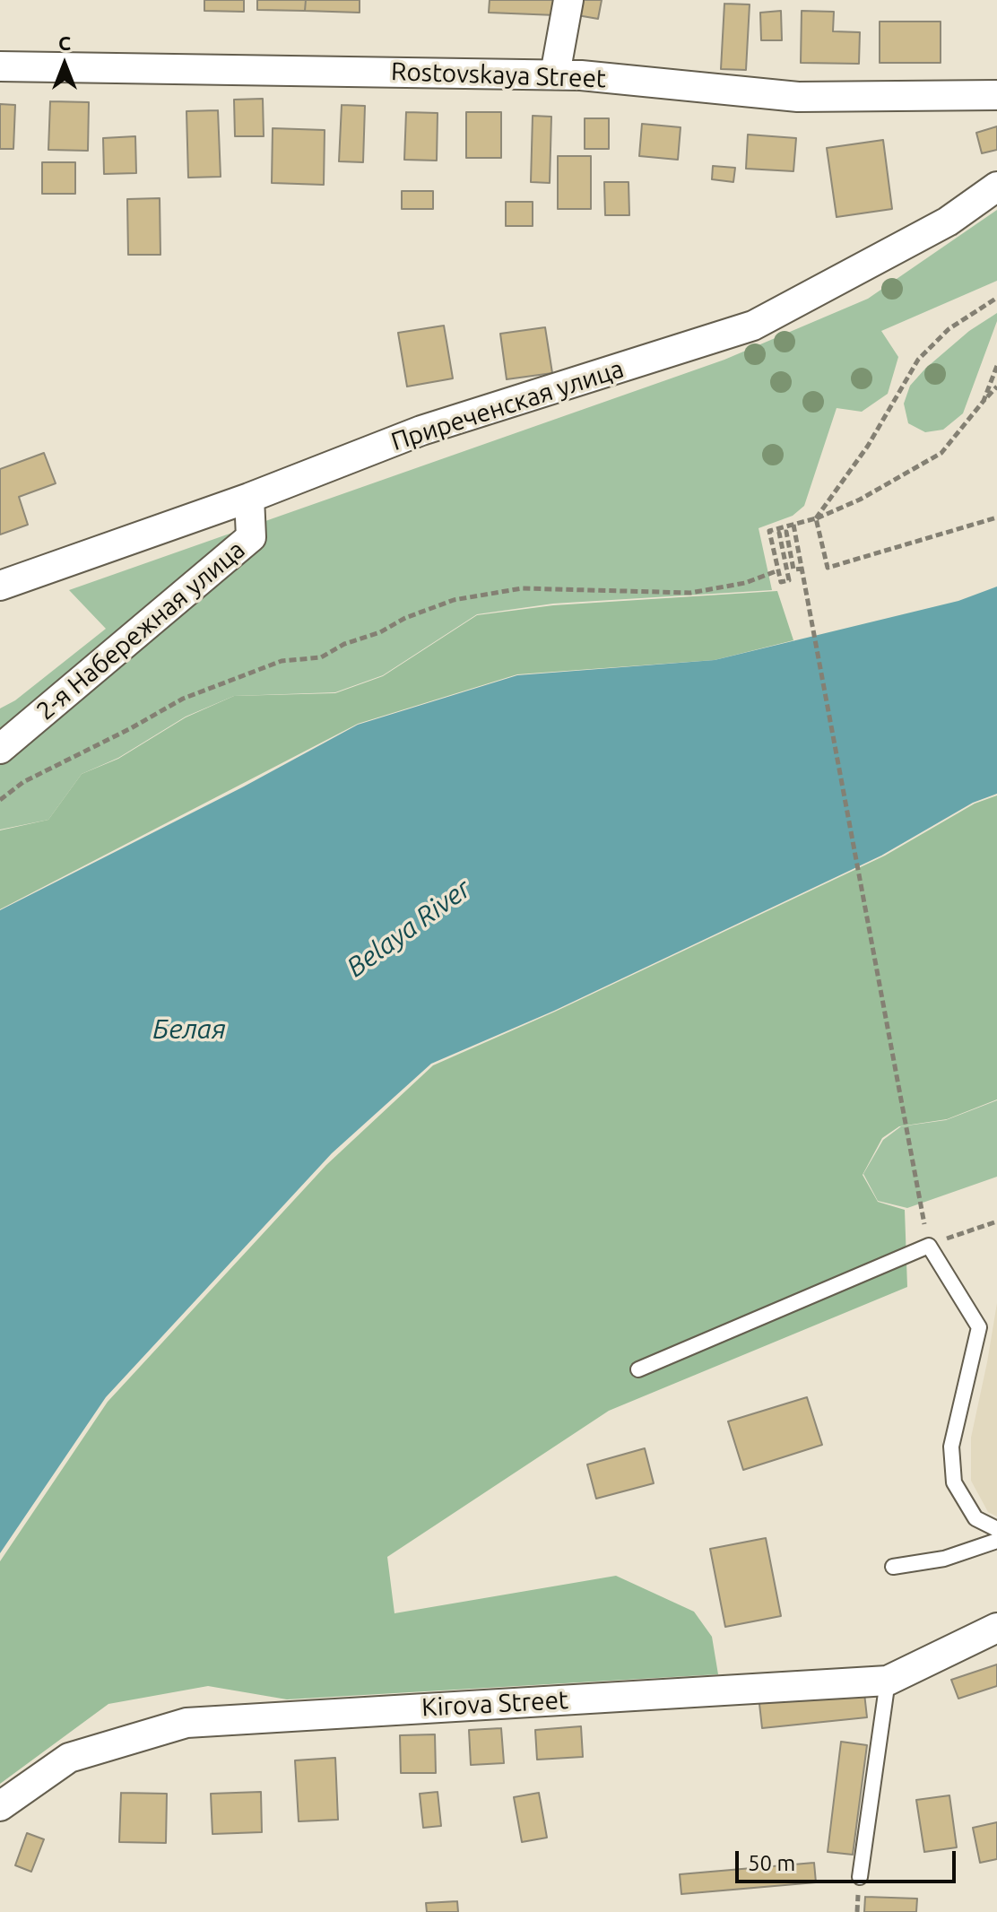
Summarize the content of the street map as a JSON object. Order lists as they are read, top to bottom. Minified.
{"streets":{"street":["Rostovskaya Street","Приреченская улица","2-я Набережная улица","Kirova Street"]},"crossings":[["Приреченская улица","2-я Набережная улица"]],"water":["Belaya River","Белая"],"scale_bar":"50 m","north":"top"}
